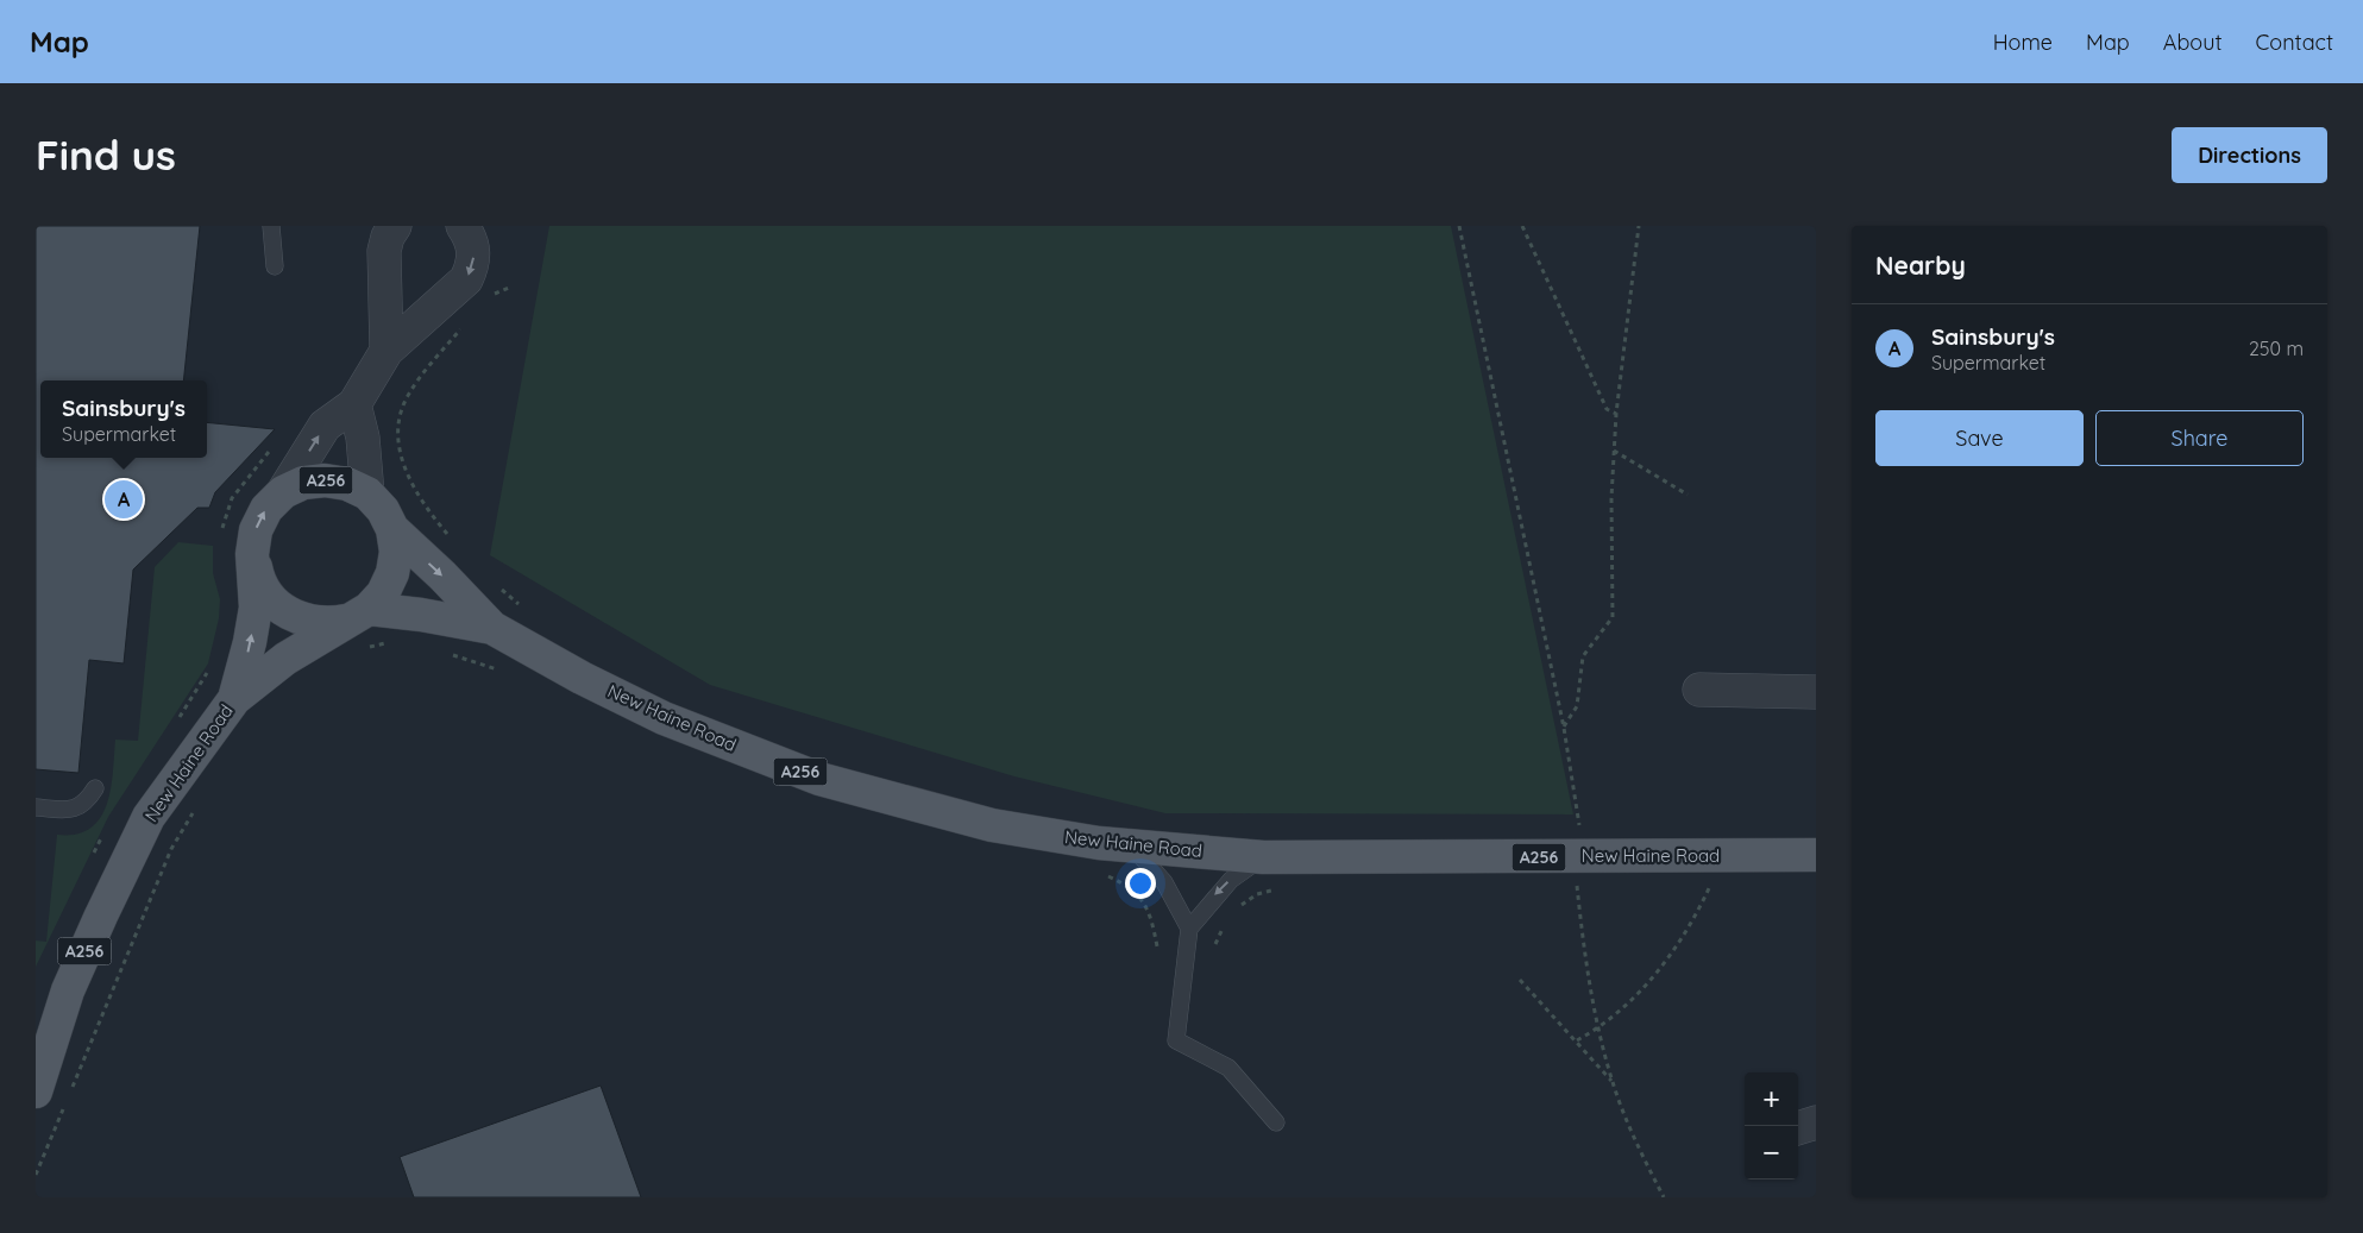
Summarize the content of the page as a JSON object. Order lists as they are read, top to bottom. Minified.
{"streets":{"main road":["A256","New Haine Road"]},"page":{"header":"Map","nav":["Home","Map","About","Contact"],"buttons":["Directions",["Save","Share"]],"title":"Find us","heading":"Nearby","list":[{"mark":"A","name":"Sainsbury's","note":"Supermarket","value":"250 m"}],"popup":["Sainsbury's","Supermarket"],"pins":"A","map_buttons":["+","−"]}}
